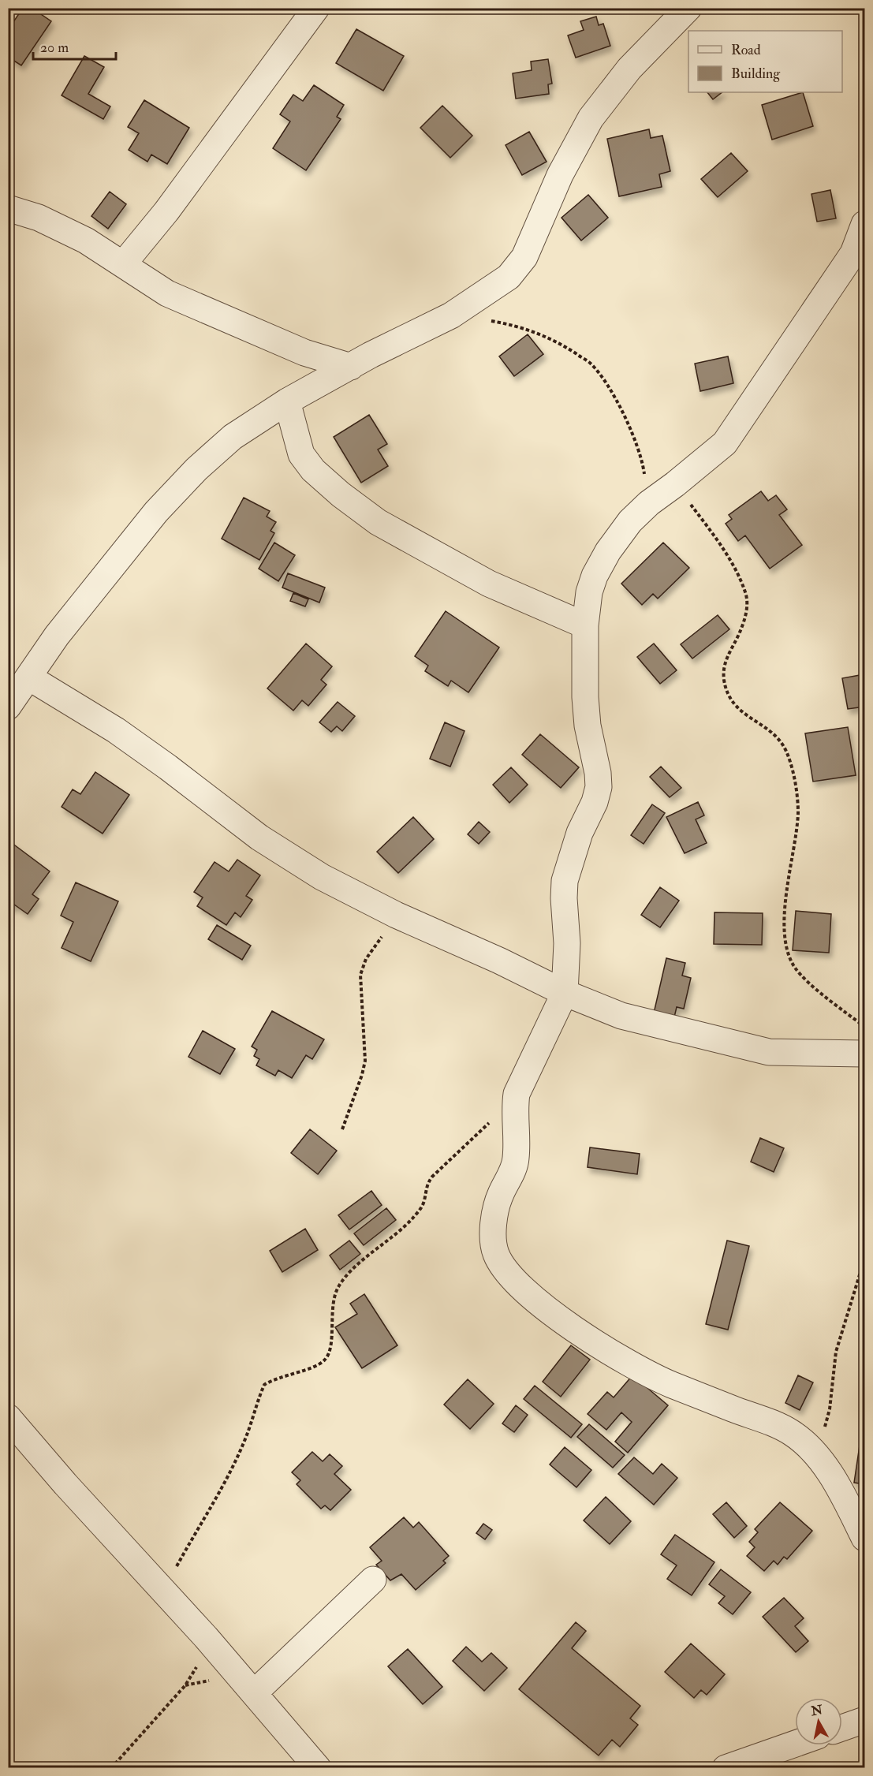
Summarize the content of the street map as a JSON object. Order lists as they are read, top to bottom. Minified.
{"legend":["Road","Building"],"scale_bar":"20 m","north":"top"}
